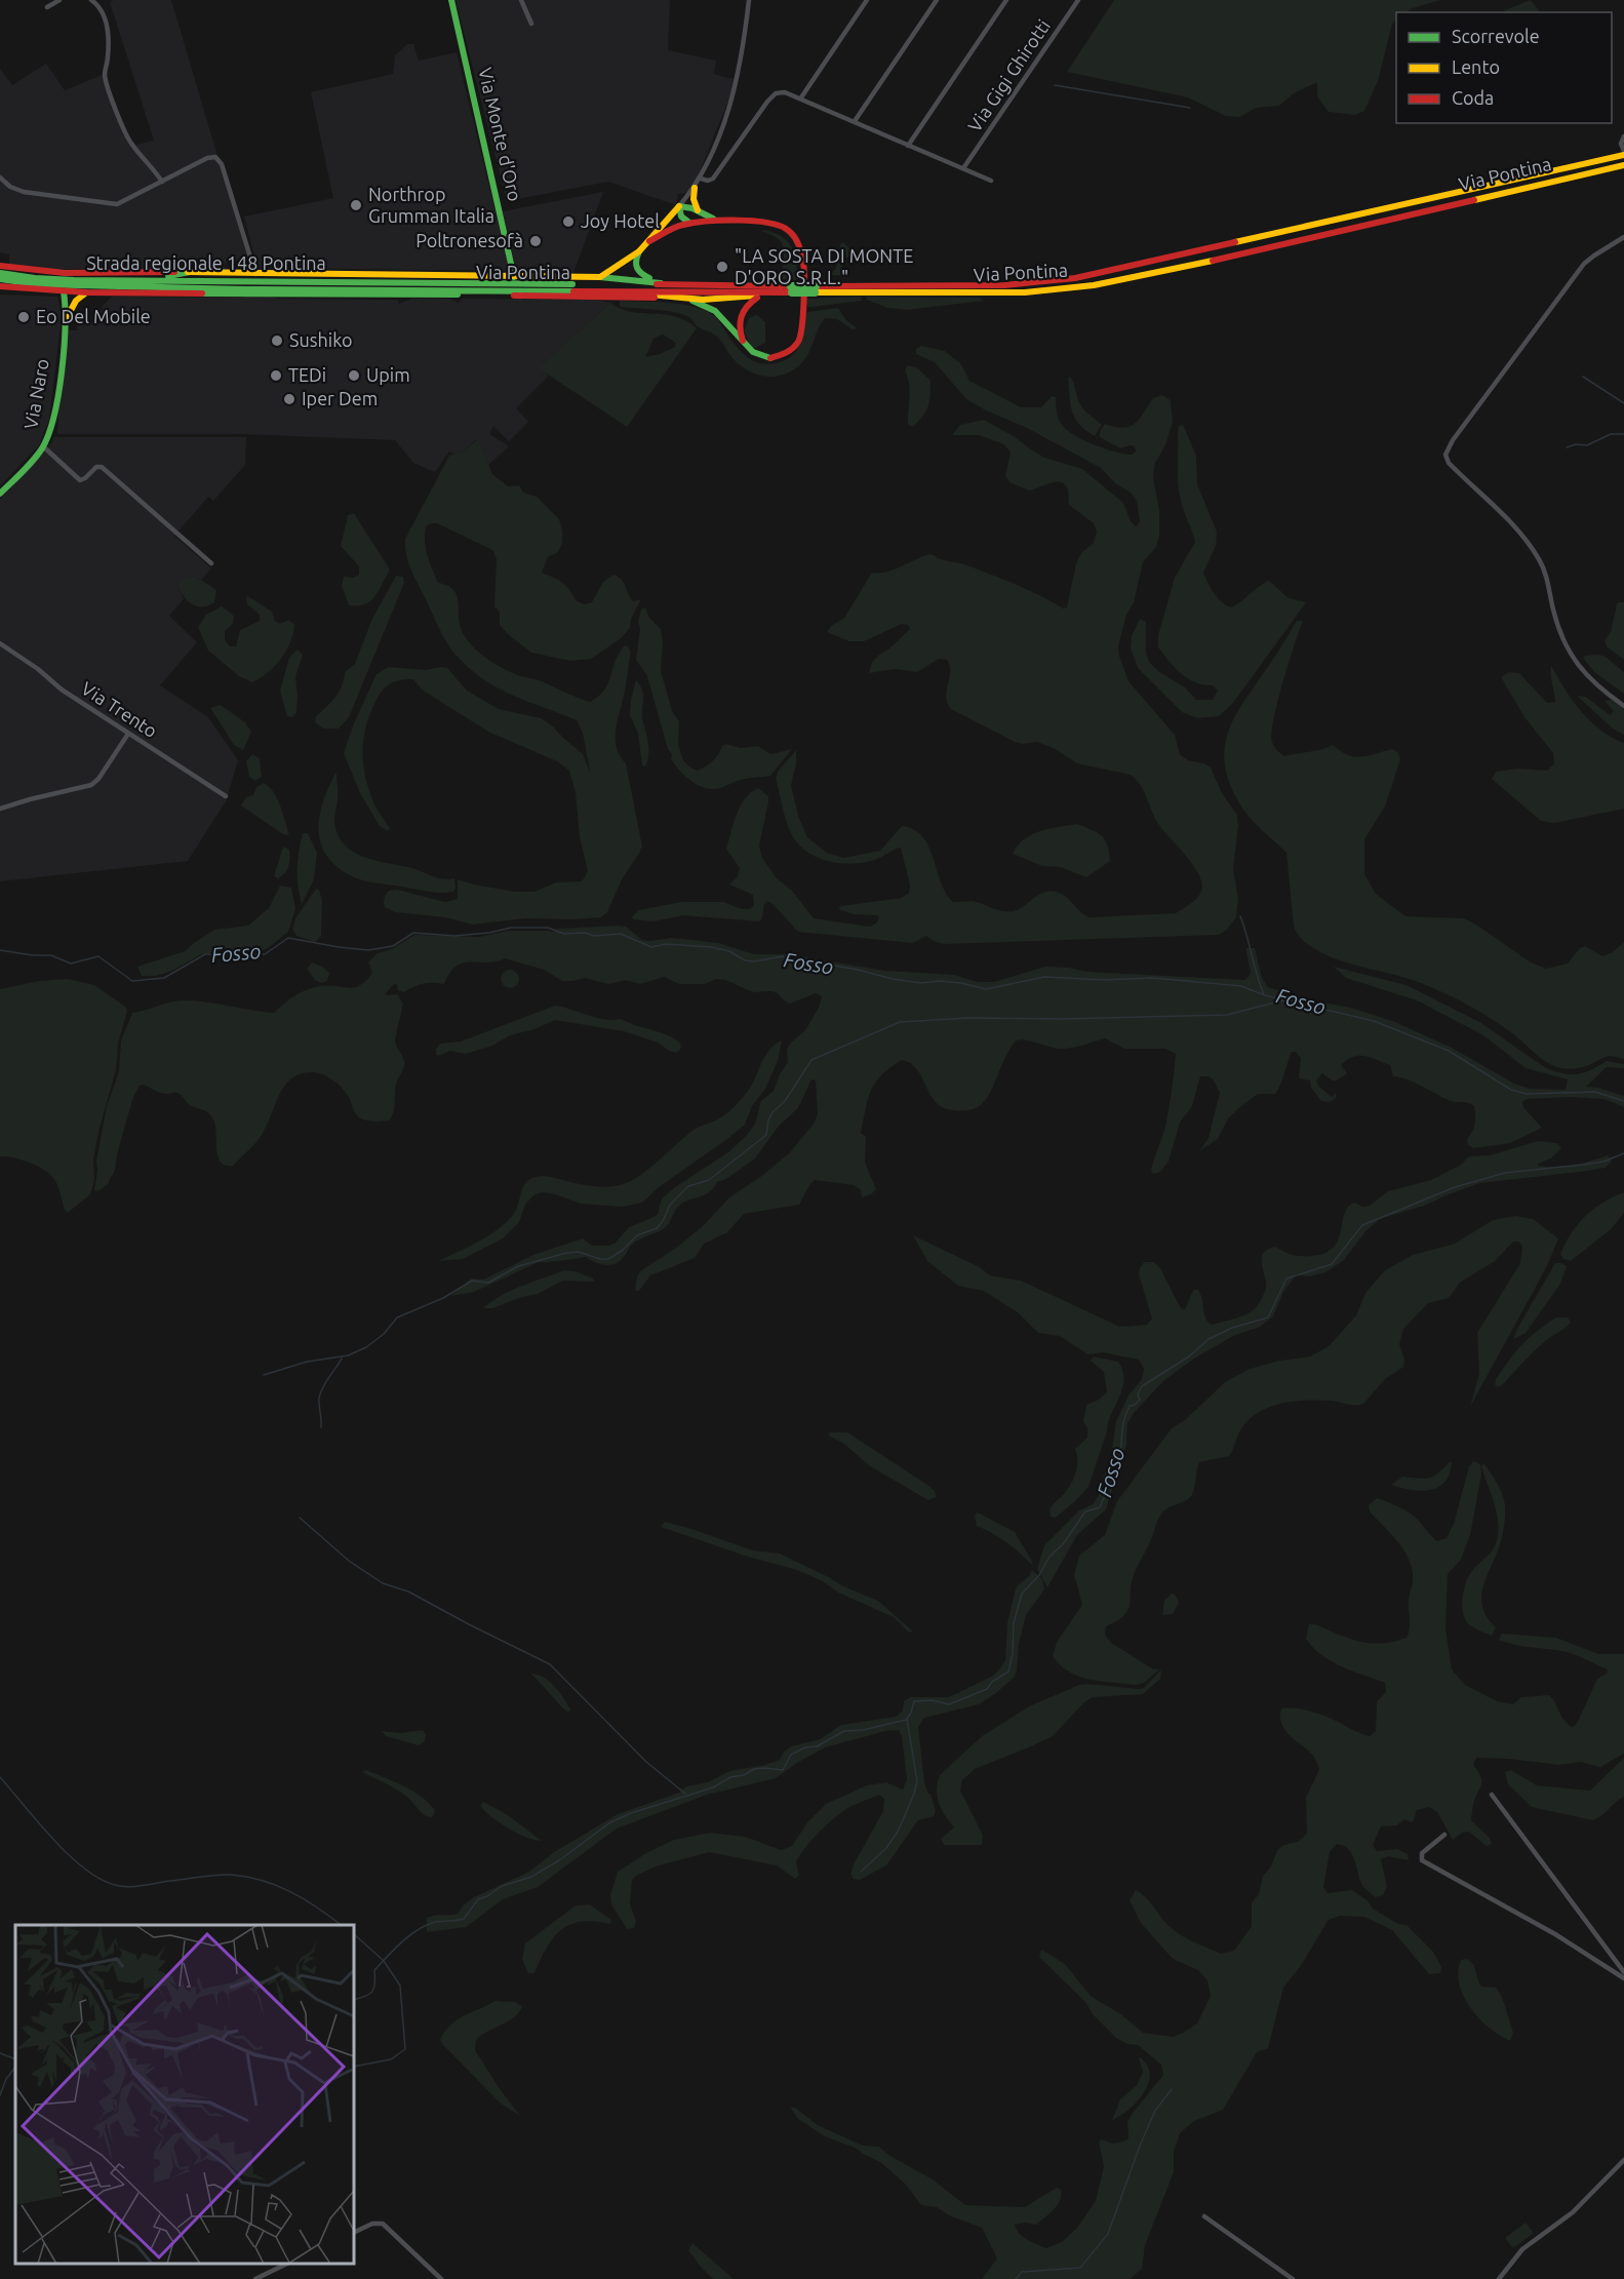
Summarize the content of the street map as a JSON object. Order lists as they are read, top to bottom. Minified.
{"streets":{"main road":["Via Monte d'Oro","Via Pontina","Strada regionale 148 Pontina","Via Naro"],"street":["Via Gigi Ghirotti","Via Trento"]},"crossings":[["Via Monte d'Oro","Via Pontina"],["Via Pontina","Strada regionale 148 Pontina"],["Via Pontina","Via Naro"]],"water":["Fosso"],"places":["Northrop Grumman Italia","Joy Hotel","Poltronesofà","\"LA SOSTA DI MONTE D'ORO S.R.L.\"","Eo Del Mobile","Sushiko","TEDi","Upim","Iper Dem"],"legend":["Scorrevole","Lento","Coda"]}
